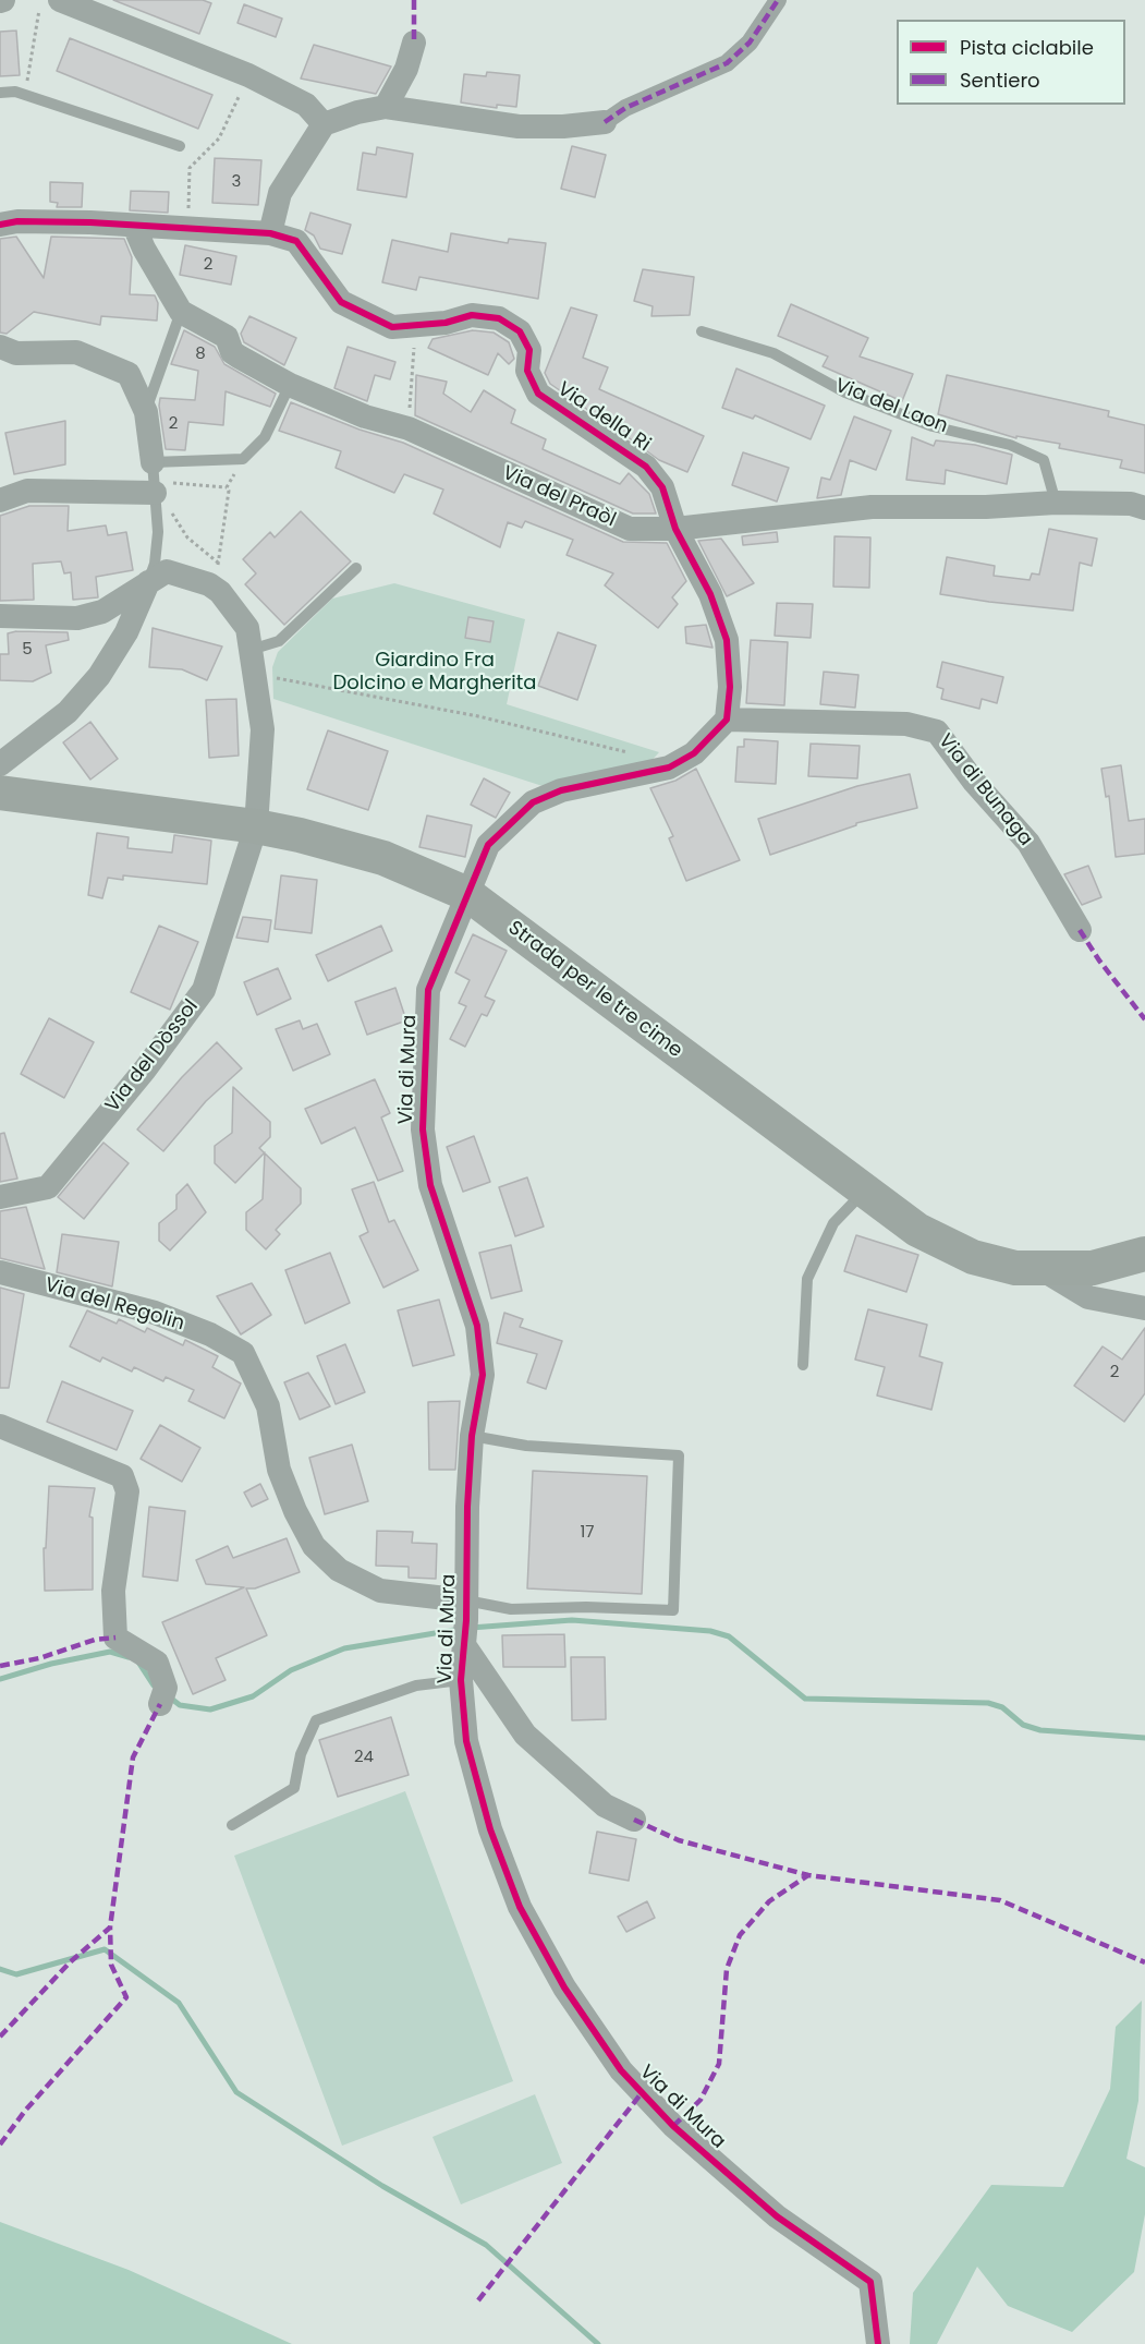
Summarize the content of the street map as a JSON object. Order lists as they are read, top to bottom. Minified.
{"streets":{"main road":["Strada per le tre cime"],"street":["Via della Ri","Via del Praòl","Via di Bunaga","Via del Dòssol","Via di Mura","Via del Regolin"],"lane":["Via del Laon"]},"crossings":[["Via della Ri","Via del Praòl"],["Strada per le tre cime","Via del Dòssol"],["Strada per le tre cime","Via di Mura"],["Via di Mura","Via del Regolin"]],"parks":["Giardino Fra Dolcino e Margherita"],"house_numbers":["3","2","8","2","5","2","17","24"],"legend":["Pista ciclabile","Sentiero"]}
